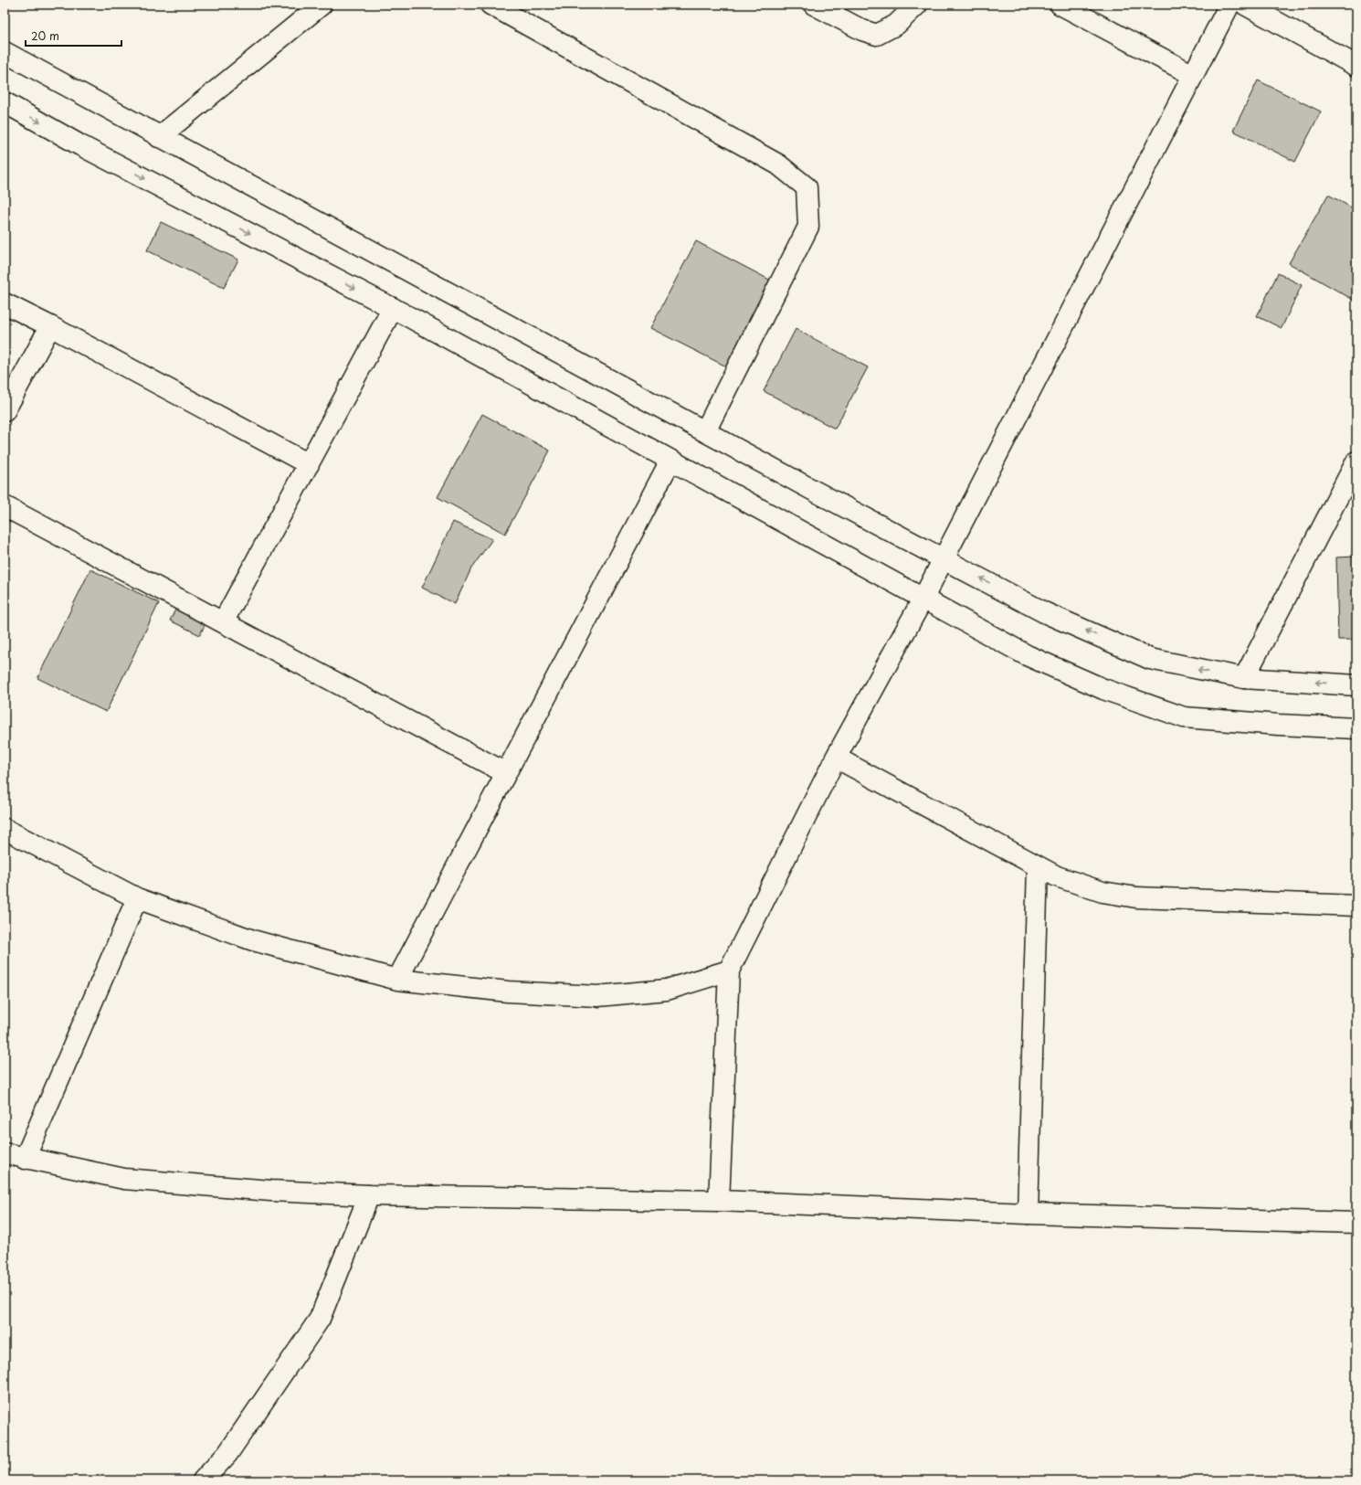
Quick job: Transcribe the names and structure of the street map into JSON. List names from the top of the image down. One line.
{"scale_bar":"20 m"}
